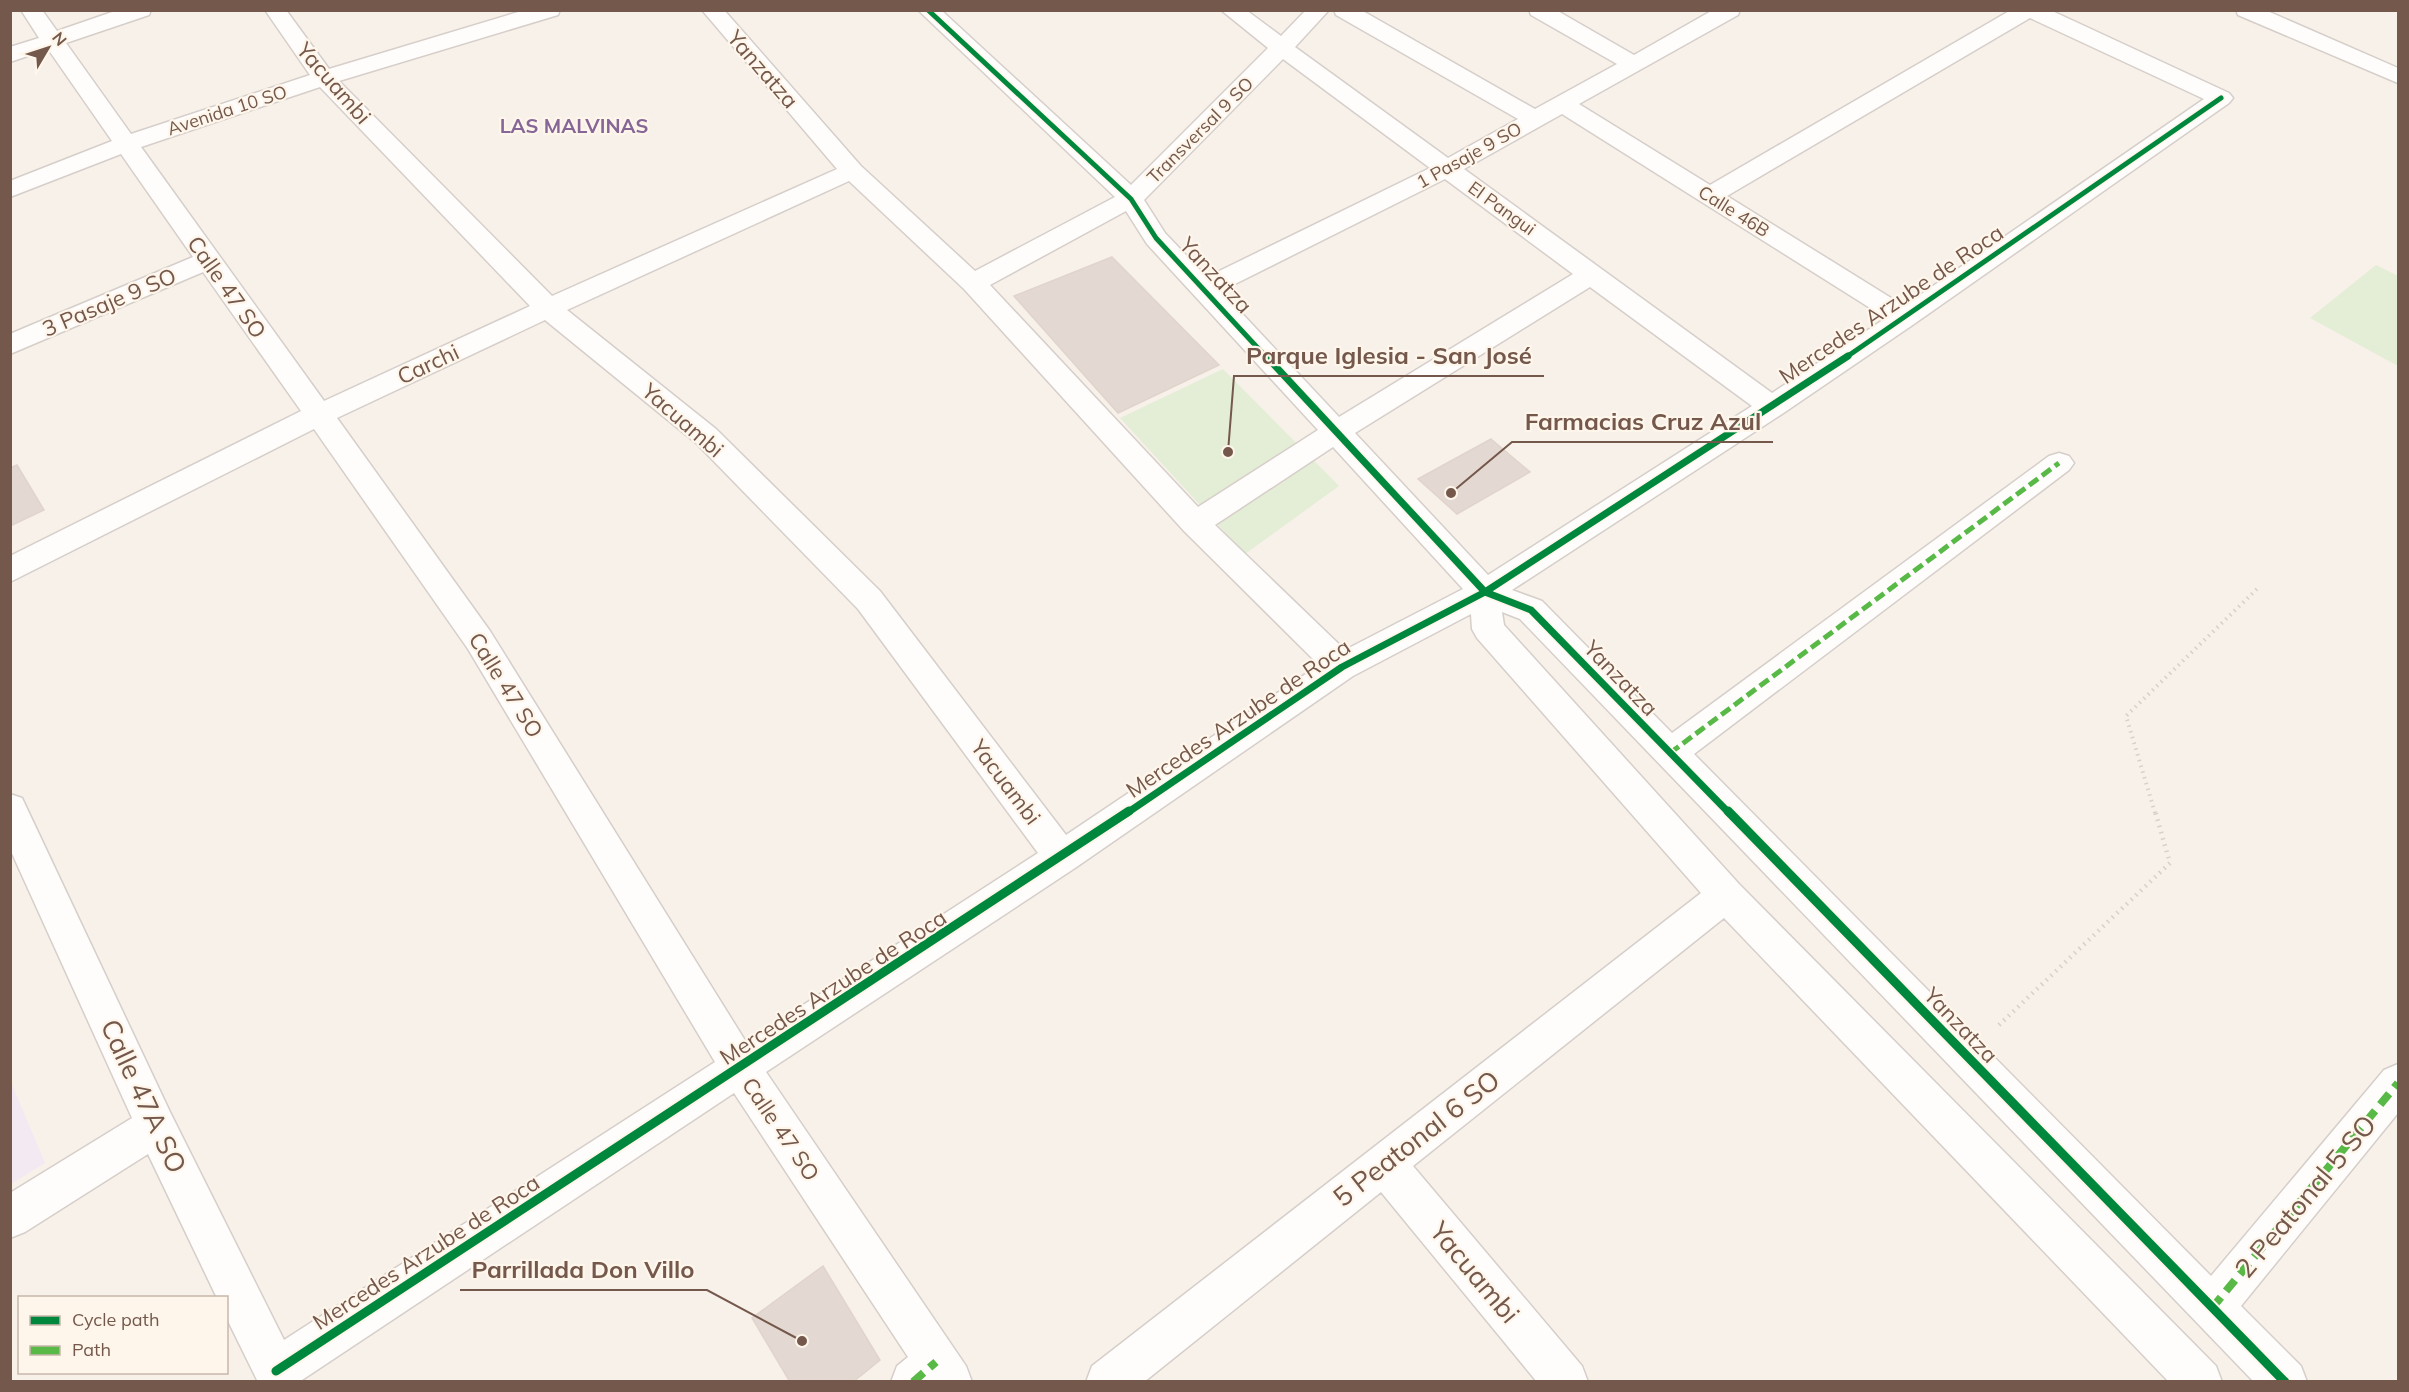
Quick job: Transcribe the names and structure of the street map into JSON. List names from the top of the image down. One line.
{"streets":{"street":["Yanzatza","Yacuambi","Avenida 10 SO","Transversal 9 SO","1 Pasaje 9 SO","El Pangui","Calle 46B","Calle 47 SO","3 Pasaje 9 SO","Mercedes Arzube de Roca","Carchi","Calle 47A SO","5 Peatonal 6 SO","2 Peatonal 5 SO"]},"crossings":[["Yanzatza","Transversal 9 SO"],["Yanzatza","1 Pasaje 9 SO"],["Yanzatza","Mercedes Arzube de Roca"],["Yanzatza","Carchi"],["Yanzatza","2 Peatonal 5 SO"],["Yacuambi","Avenida 10 SO"],["Yacuambi","Mercedes Arzube de Roca"],["Yacuambi","Carchi"],["Yacuambi","5 Peatonal 6 SO"],["Avenida 10 SO","Calle 47 SO"],["Transversal 9 SO","El Pangui"],["1 Pasaje 9 SO","El Pangui"],["1 Pasaje 9 SO","Calle 46B"],["El Pangui","Mercedes Arzube de Roca"],["Calle 46B","Mercedes Arzube de Roca"],["Calle 47 SO","3 Pasaje 9 SO"],["Calle 47 SO","Mercedes Arzube de Roca"],["Calle 47 SO","Carchi"],["Mercedes Arzube de Roca","Calle 47A SO"]],"districts":["LAS MALVINAS"],"places":["Parque Iglesia - San José","Farmacias Cruz Azul","Parrillada Don Villo"],"legend":["Cycle path","Path"],"north":"top right"}
